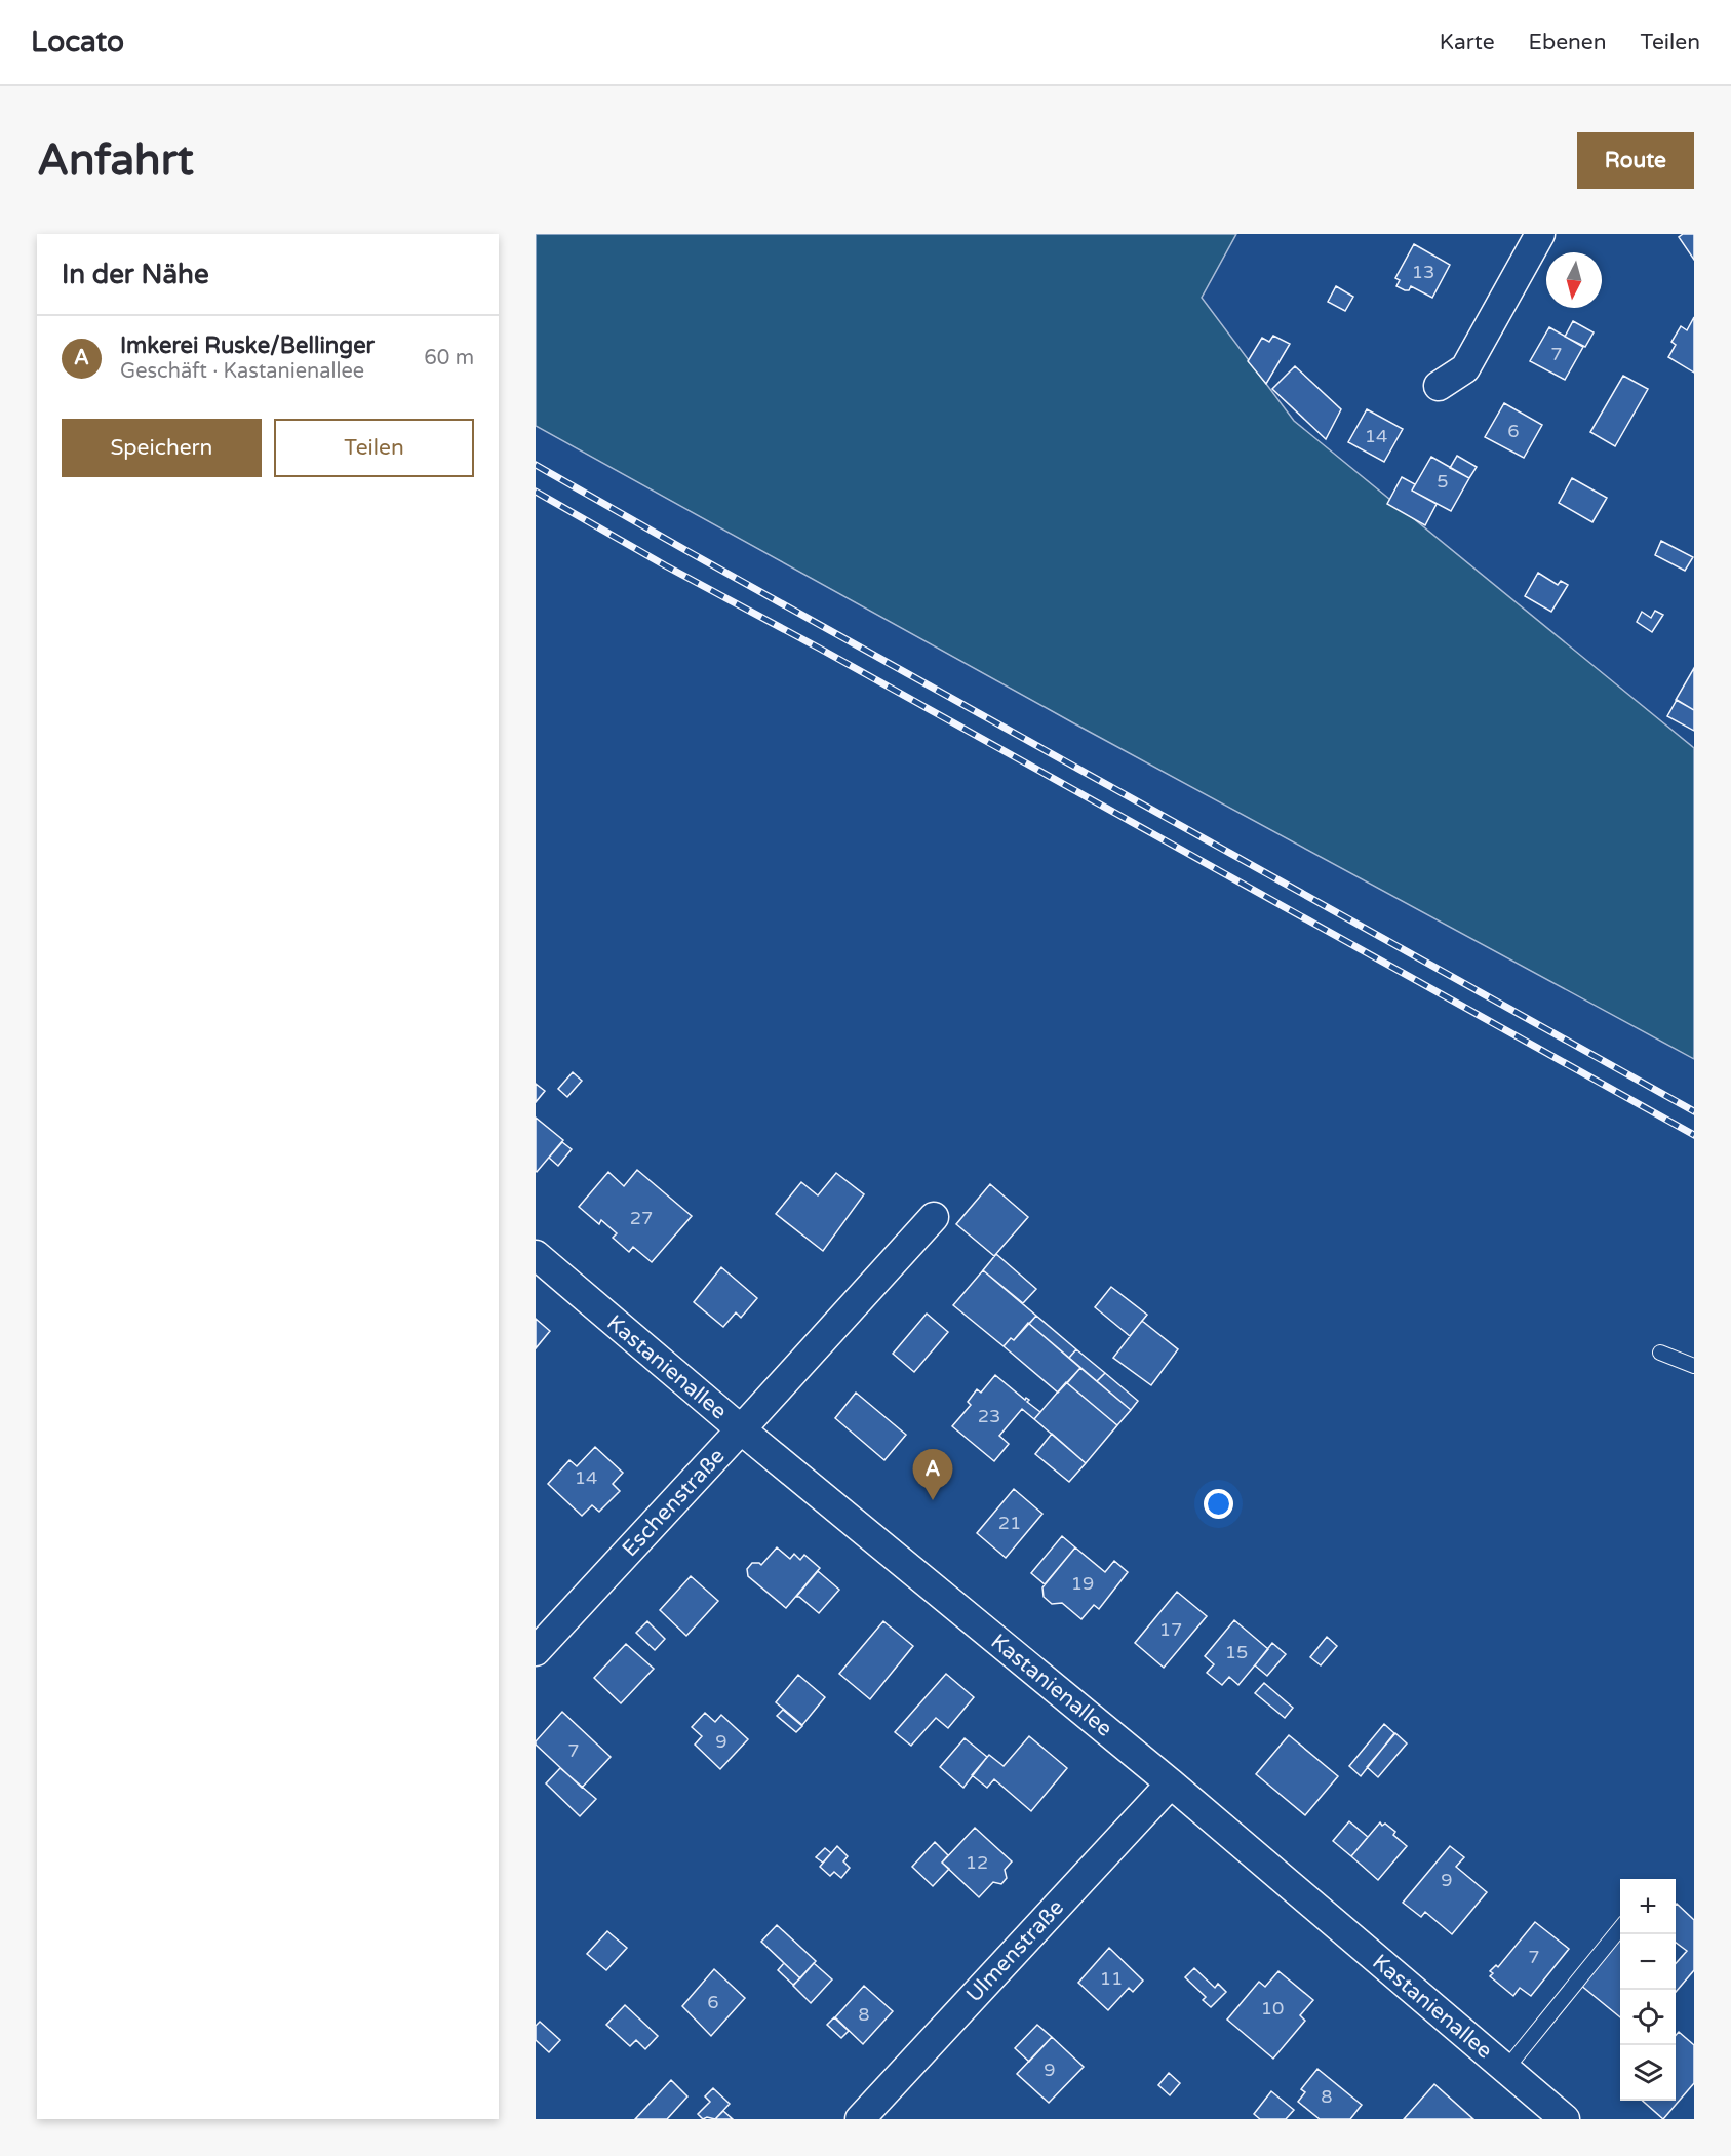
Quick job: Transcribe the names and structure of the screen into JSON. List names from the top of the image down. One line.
{"streets":{"street":["Kastanienallee","Eschenstraße","Ulmenstraße"]},"crossings":[["Kastanienallee","Eschenstraße"],["Kastanienallee","Ulmenstraße"]],"house_numbers":["13","7","6","14","5","27","23","14","21","19","17","15","9","7","12","9","7","11","6","10","8","9","8"],"north":"bottom","page":{"header":"Locato","nav":["Karte","Ebenen","Teilen"],"buttons":["Route",["Speichern","Teilen"]],"title":"Anfahrt","heading":"In der Nähe","list":[{"mark":"A","name":"Imkerei Ruske/Bellinger","note":"Geschäft · Kastanienallee","value":"60 m"}],"pins":"A","map_buttons":["+","−"]}}
